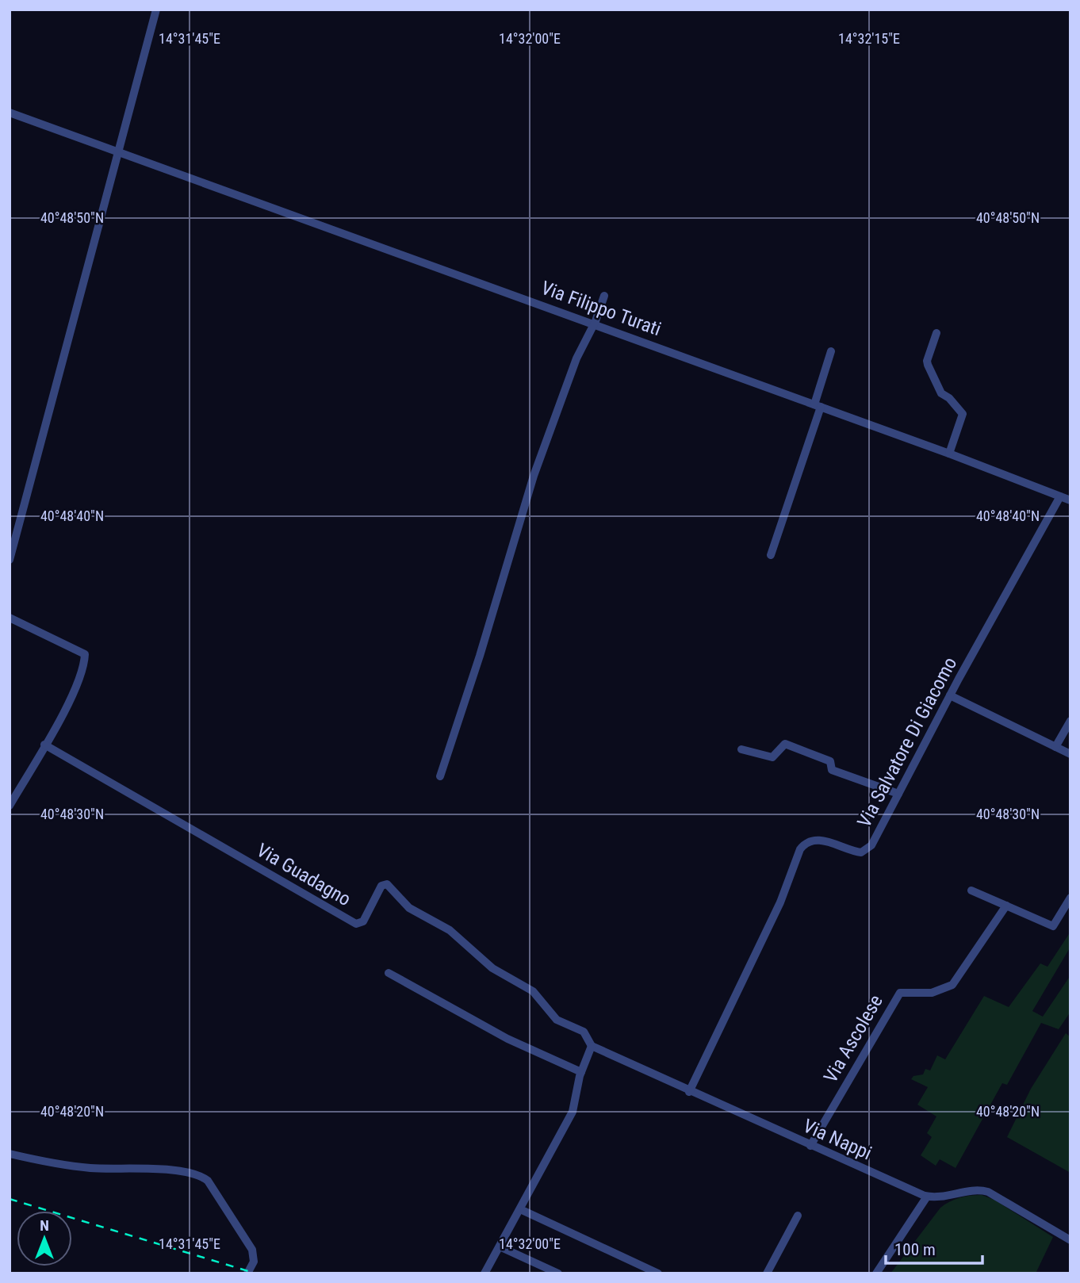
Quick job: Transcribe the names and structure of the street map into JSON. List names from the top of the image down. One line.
{"streets":{"street":["Via Filippo Turati","Via Salvatore Di Giacomo","Via Guadagno","Via Ascolese","Via Nappi"]},"crossings":[["Via Filippo Turati","Via Salvatore Di Giacomo"],["Via Salvatore Di Giacomo","Via Nappi"],["Via Guadagno","Via Nappi"],["Via Ascolese","Via Nappi"]],"scale_bar":"100 m","north":"top","coordinates":["14°31'45\"E","14°32'00\"E","14°32'15\"E","40°48'50\"N","40°48'40\"N","40°48'30\"N","40°48'20\"N"]}
